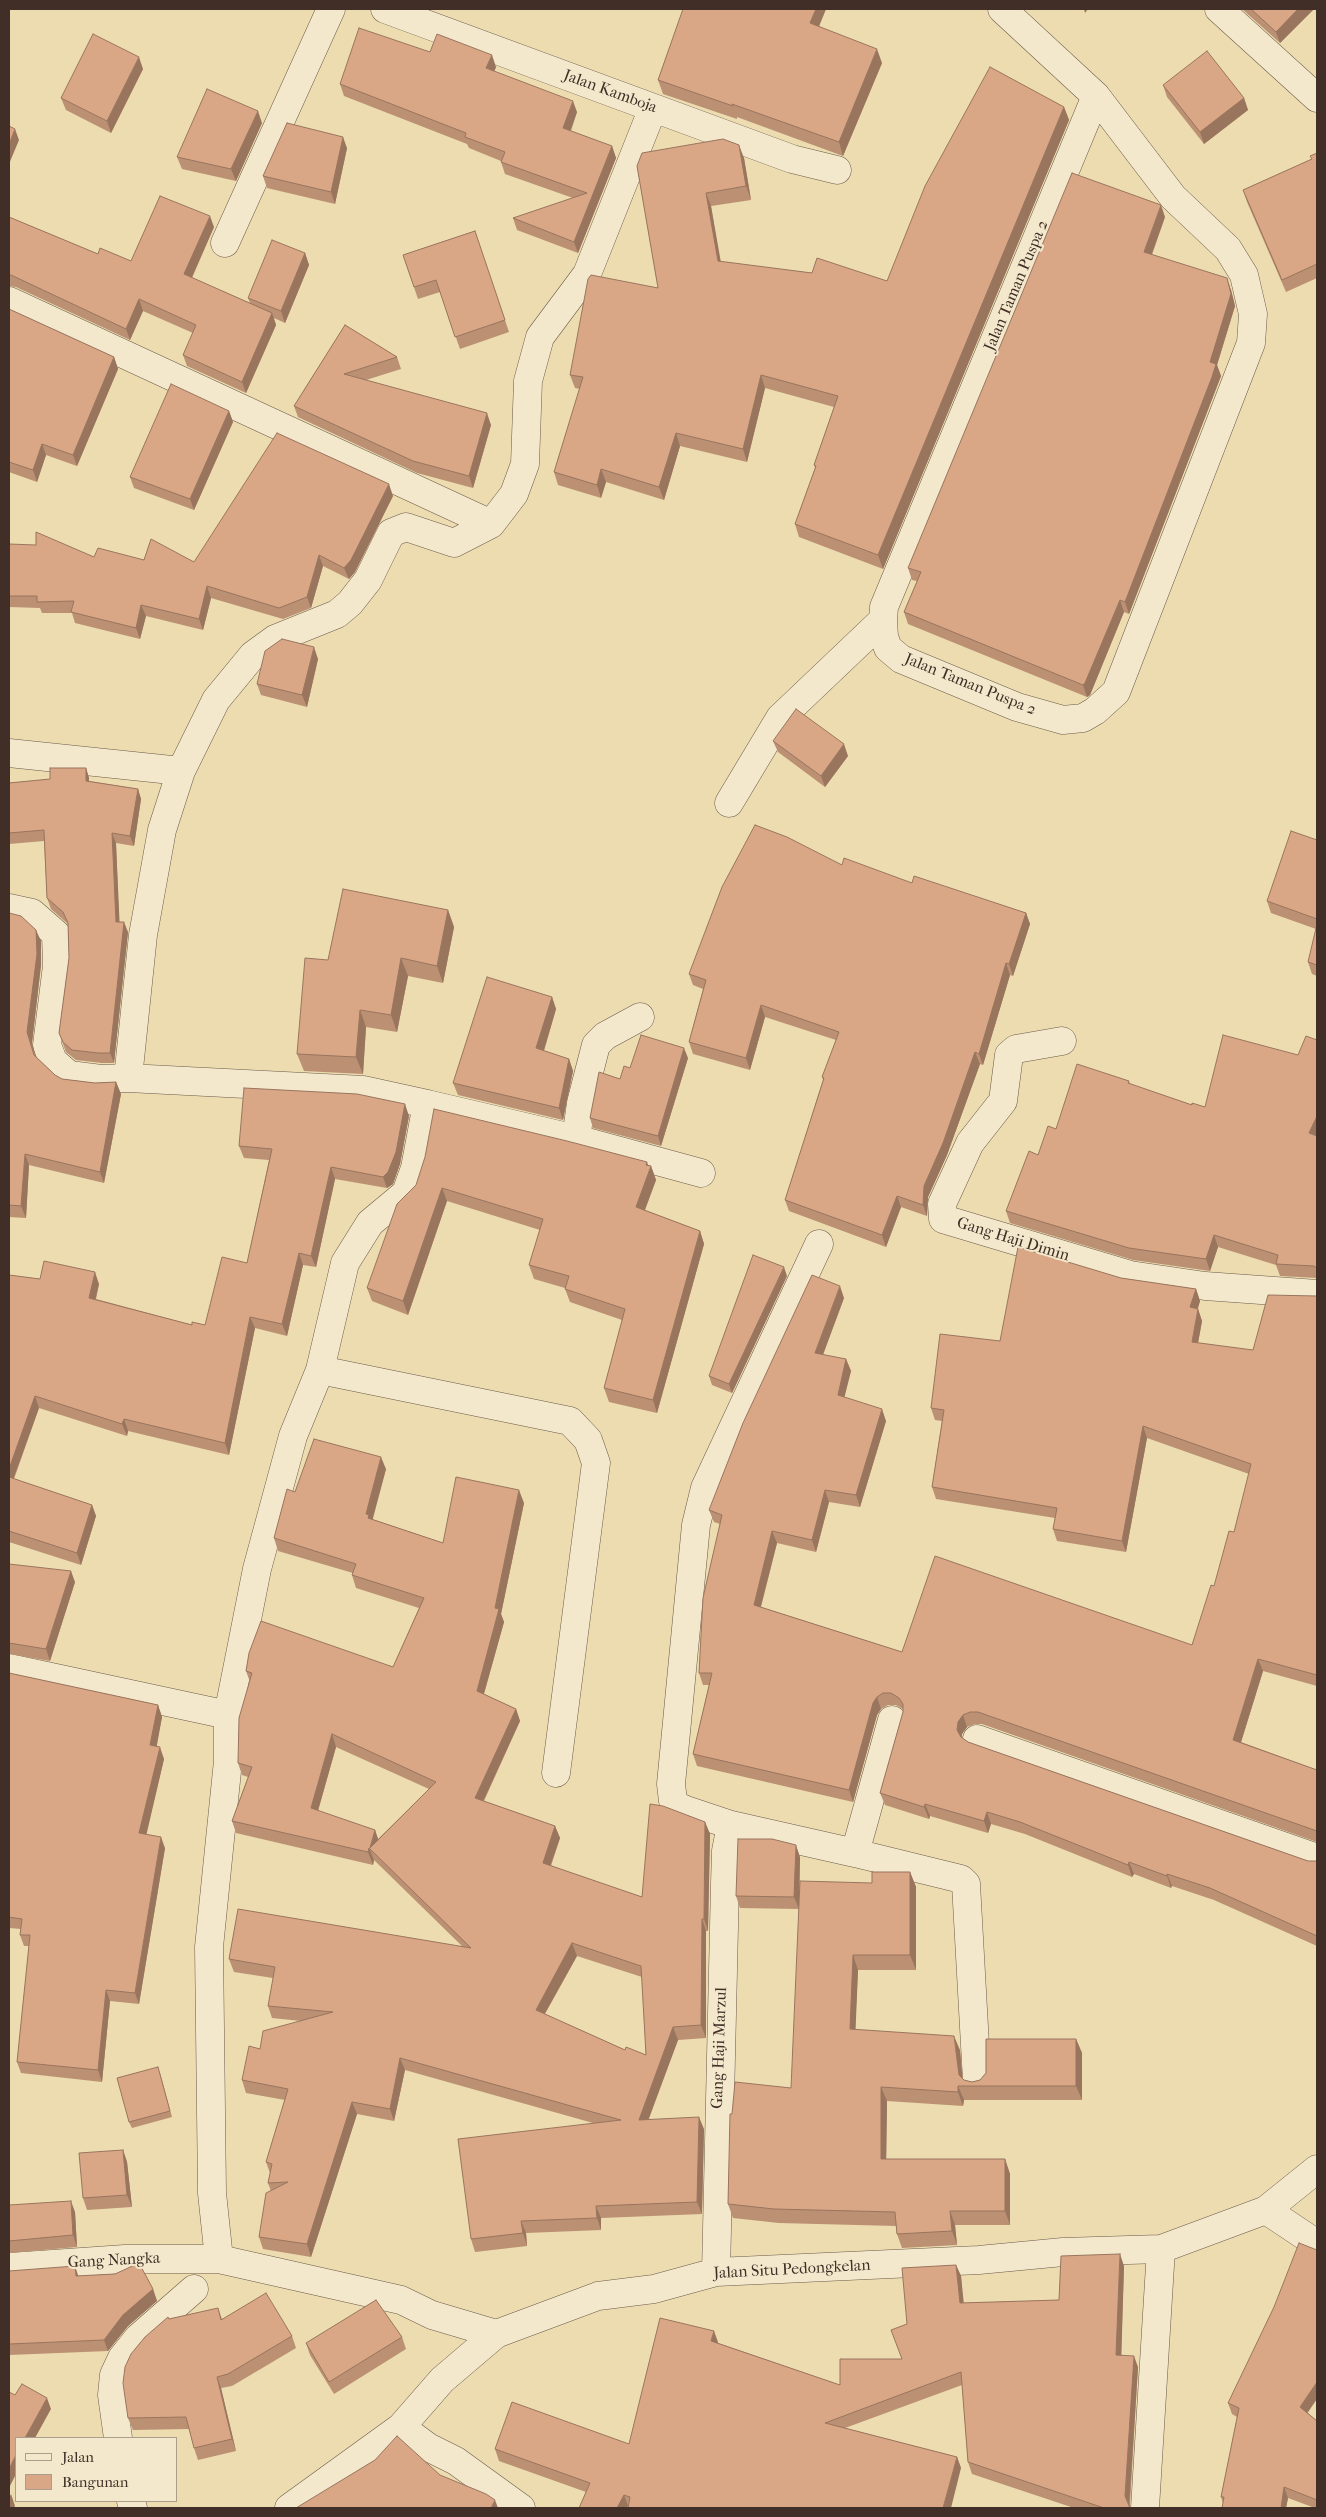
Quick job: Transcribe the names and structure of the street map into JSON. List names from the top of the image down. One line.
{"streets":{"street":["Jalan Kamboja","Jalan Taman Puspa 2","Gang Haji Dimin","Gang Haji Marzul","Gang Nangka","Jalan Situ Pedongkelan"]},"crossings":[["Gang Haji Marzul","Jalan Situ Pedongkelan"],["Gang Nangka","Jalan Situ Pedongkelan"]],"legend":["Jalan","Bangunan"]}
